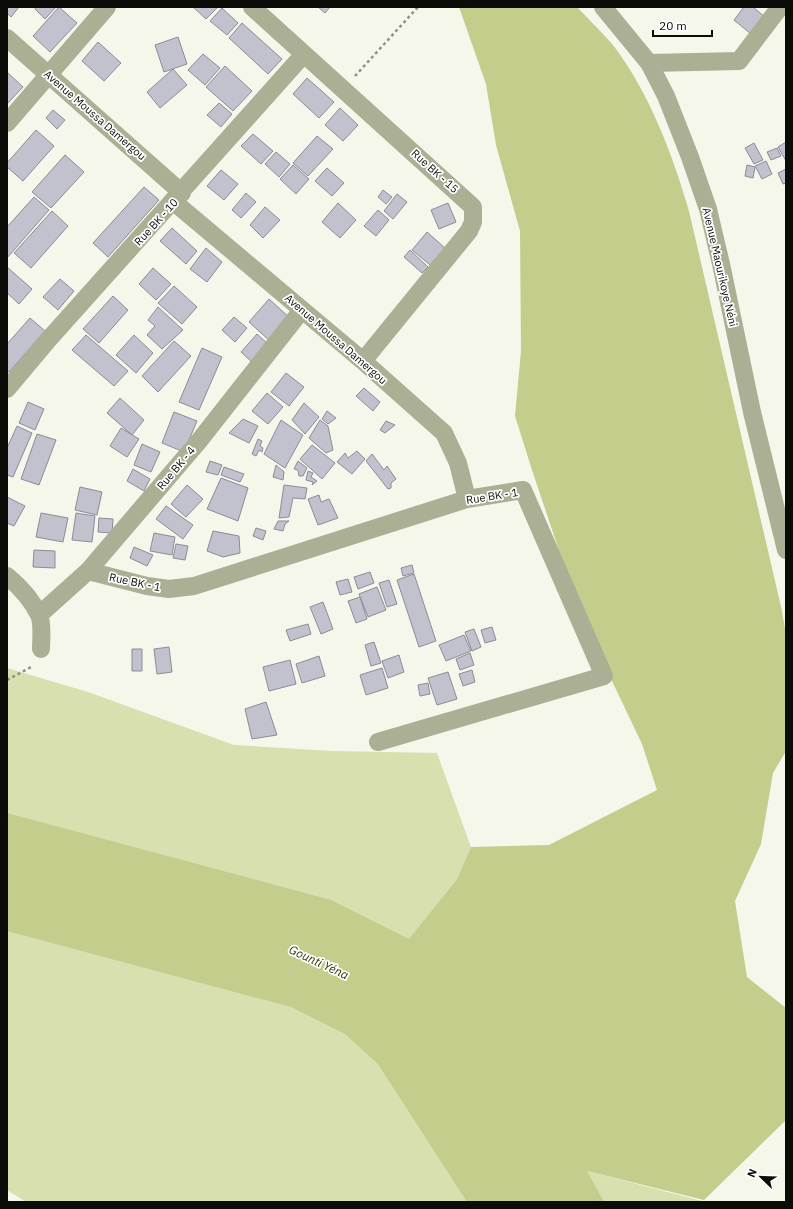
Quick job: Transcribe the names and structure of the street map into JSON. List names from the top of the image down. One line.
{"streets":{"street":["Avenue Moussa Damergou","Rue BK - 15","Rue BK - 10","Avenue Maourikoye Néni","Rue BK - 4","Rue BK - 1"]},"crossings":[["Avenue Moussa Damergou","Rue BK - 15"],["Avenue Moussa Damergou","Rue BK - 10"],["Avenue Moussa Damergou","Rue BK - 4"],["Avenue Moussa Damergou","Rue BK - 1"],["Rue BK - 15","Rue BK - 10"],["Rue BK - 4","Rue BK - 1"]],"water":["Gounti Yéna"],"scale_bar":"20 m","north":"top left"}
